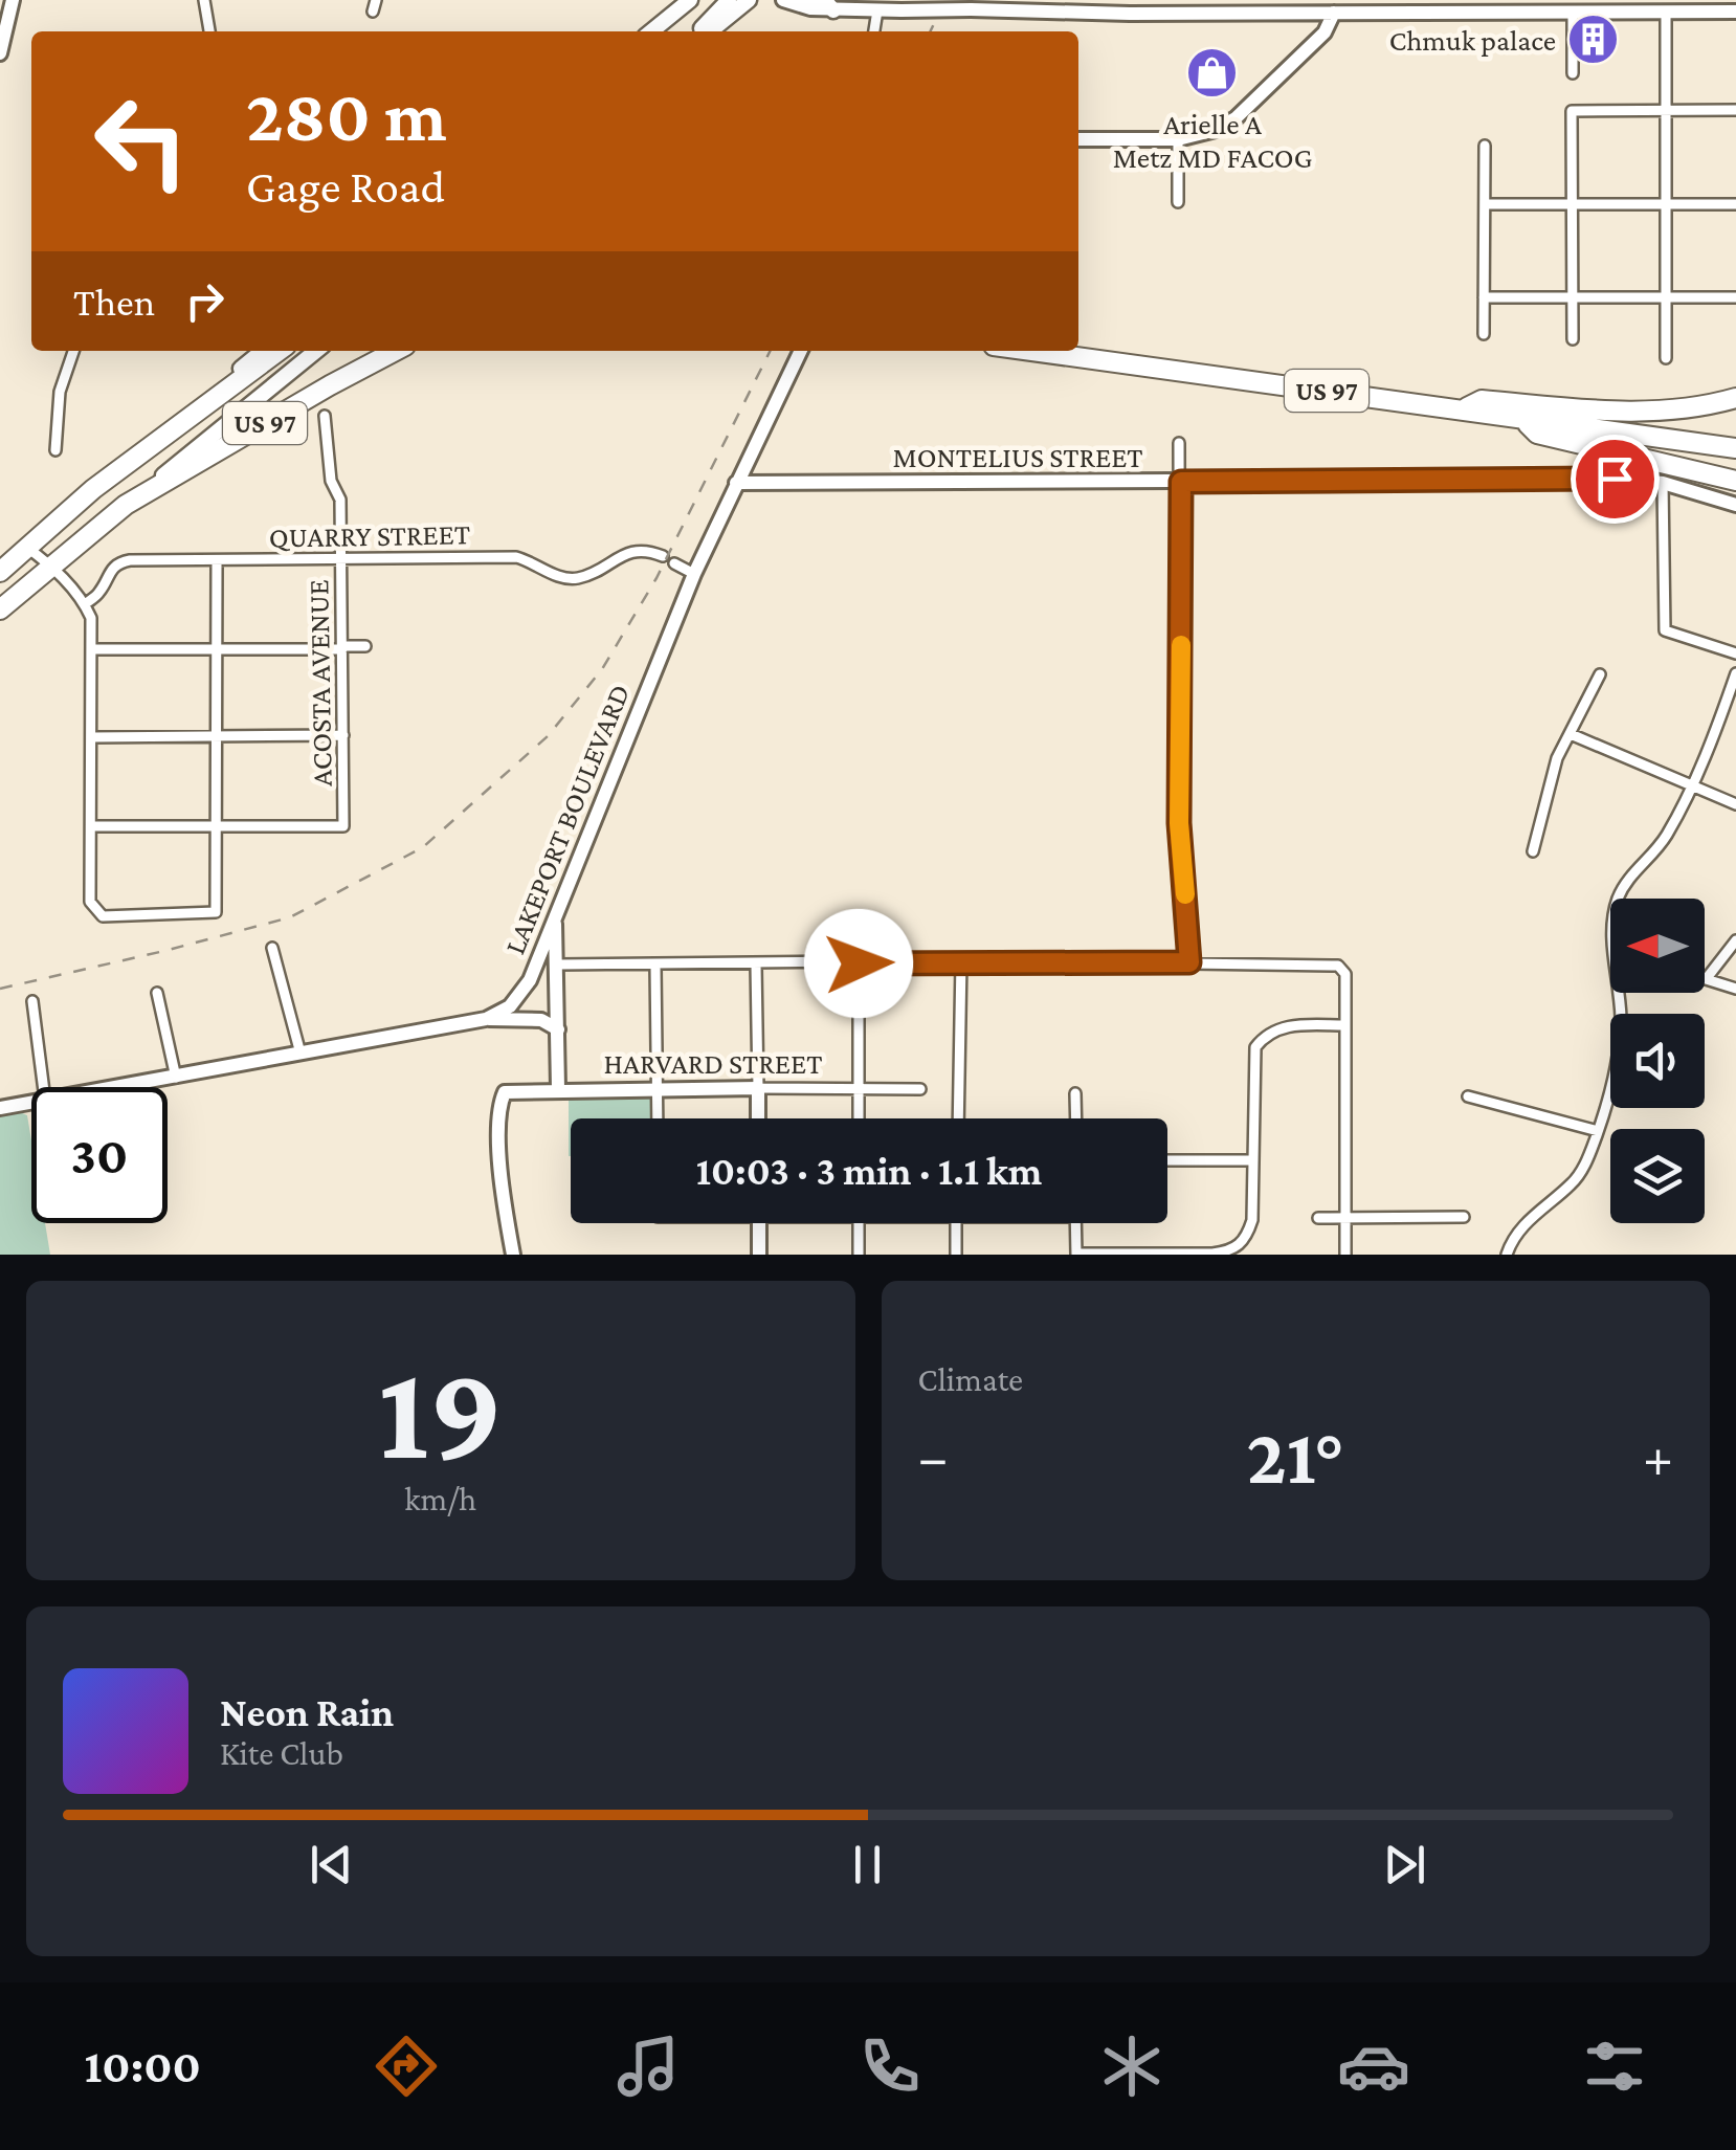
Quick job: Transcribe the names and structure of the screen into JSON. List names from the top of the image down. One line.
{"streets":{"highway":["US 97"],"street":["MONTELIUS STREET","QUARRY STREET","ACOSTA AVENUE","LAKEPORT BOULEVARD","HARVARD STREET"]},"crossings":[["MONTELIUS STREET","LAKEPORT BOULEVARD"],["QUARRY STREET","ACOSTA AVENUE"]],"places":{"building":["Chmuk palace"],"shop":["Arielle A Metz MD FACOG"]},"north":"left","page":{"turn":["280 m","Gage Road"],"then":"Then","limit":"30","trip":"10:03 · 3 min · 1.1 km","tile":[["19","km/h"],"Climate"],"heat":["−","21°","+"],"song":["Neon Rain","Kite Club"],"tabs":"10:00"}}
